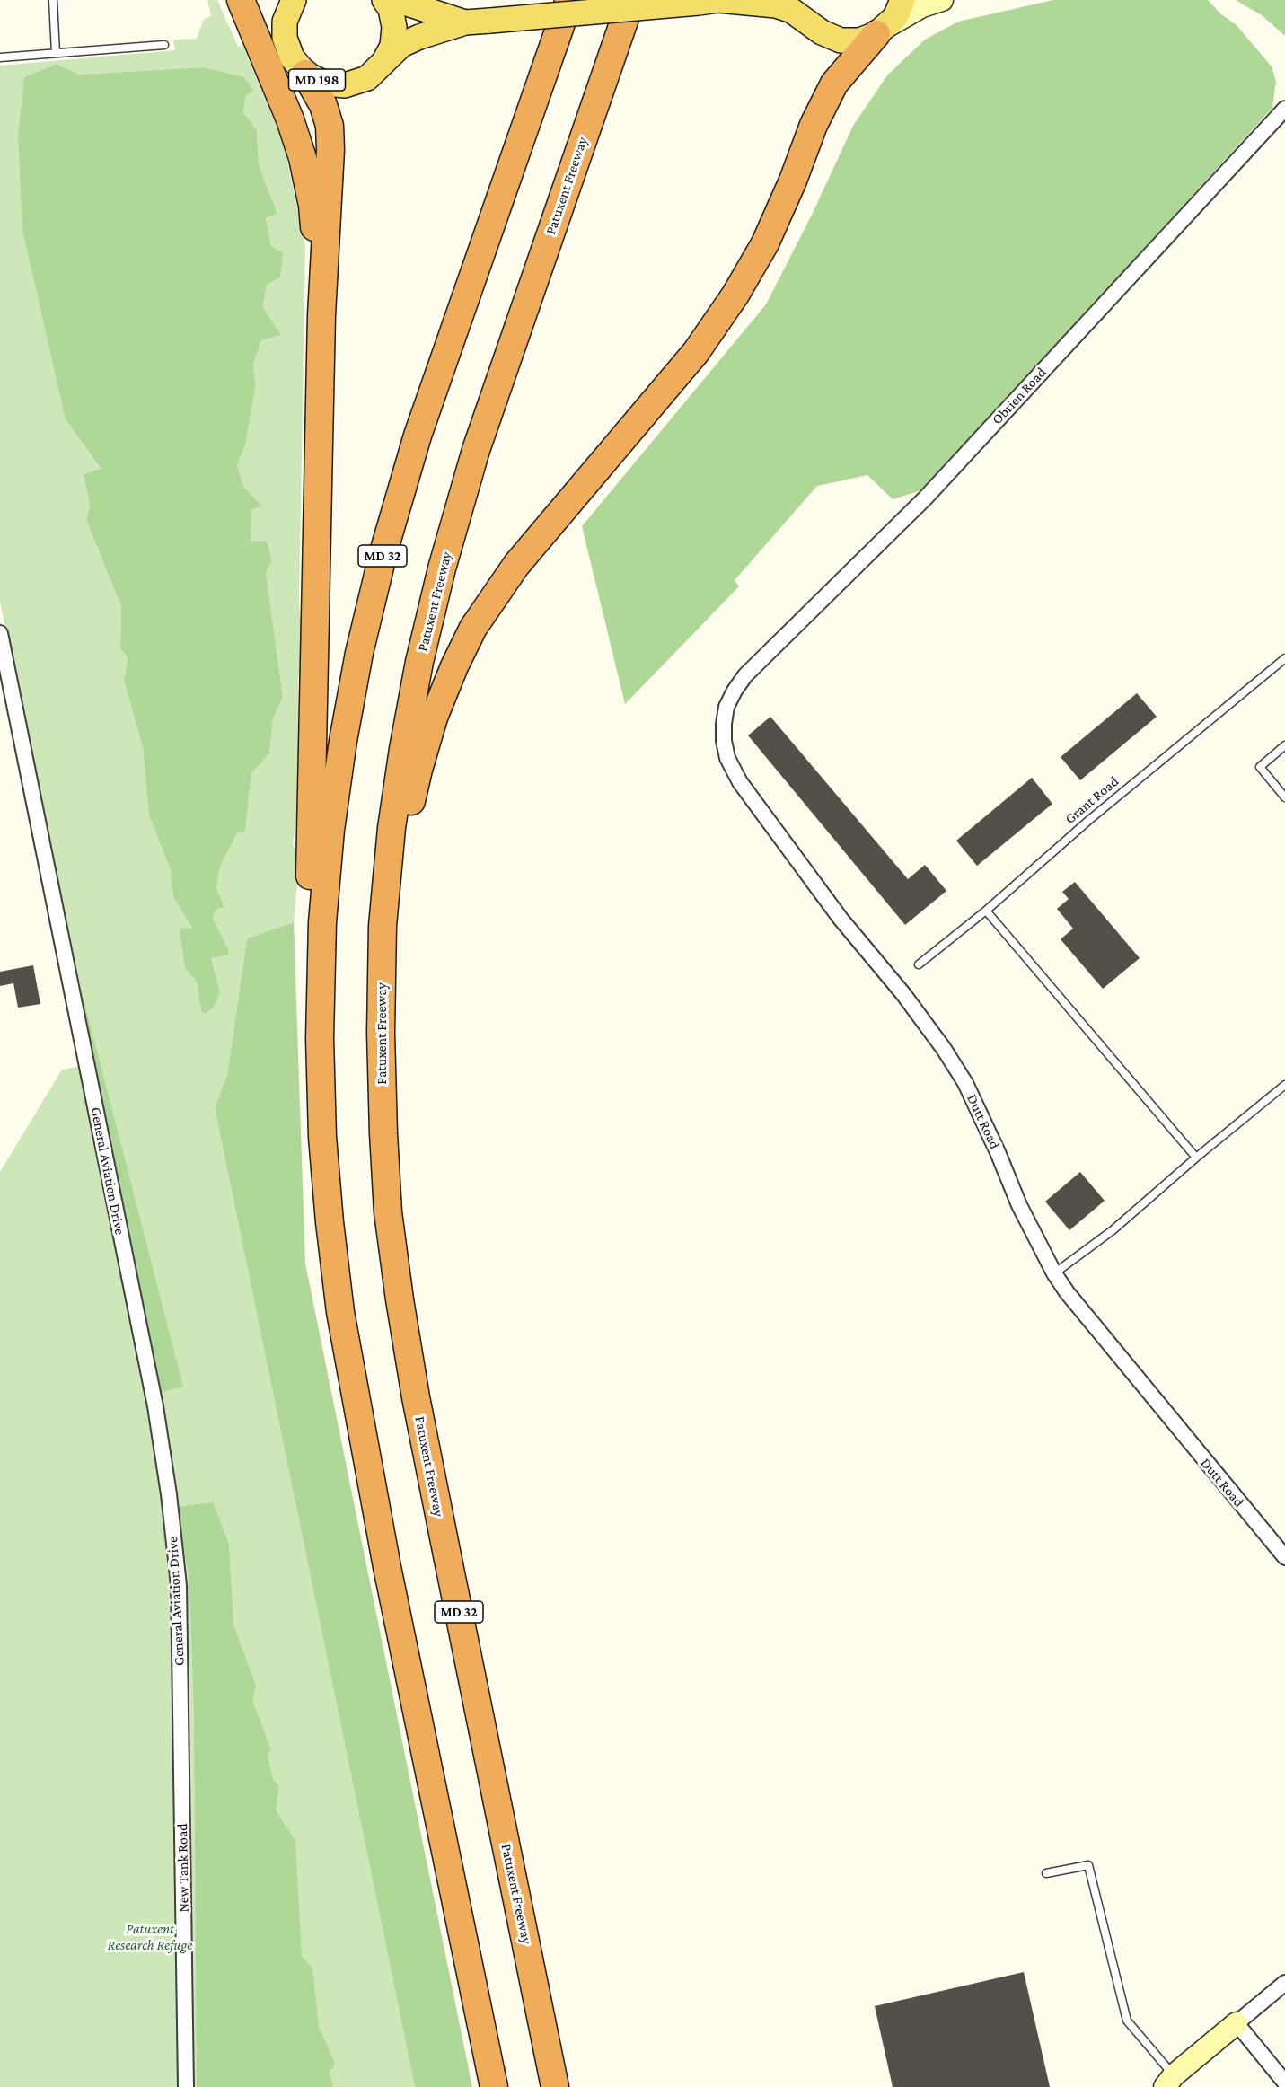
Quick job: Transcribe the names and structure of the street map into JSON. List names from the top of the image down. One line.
{"streets":{"highway":["Patuxent Freeway","MD 32"],"main road":["MD 198"],"street":["Obrien Road","Dutt Road","General Aviation Drive","New Tank Road"],"lane":["Grant Road"]},"crossings":[["Obrien Road","Dutt Road"],["General Aviation Drive","New Tank Road"]],"parks":["Patuxent Research Refuge"]}
